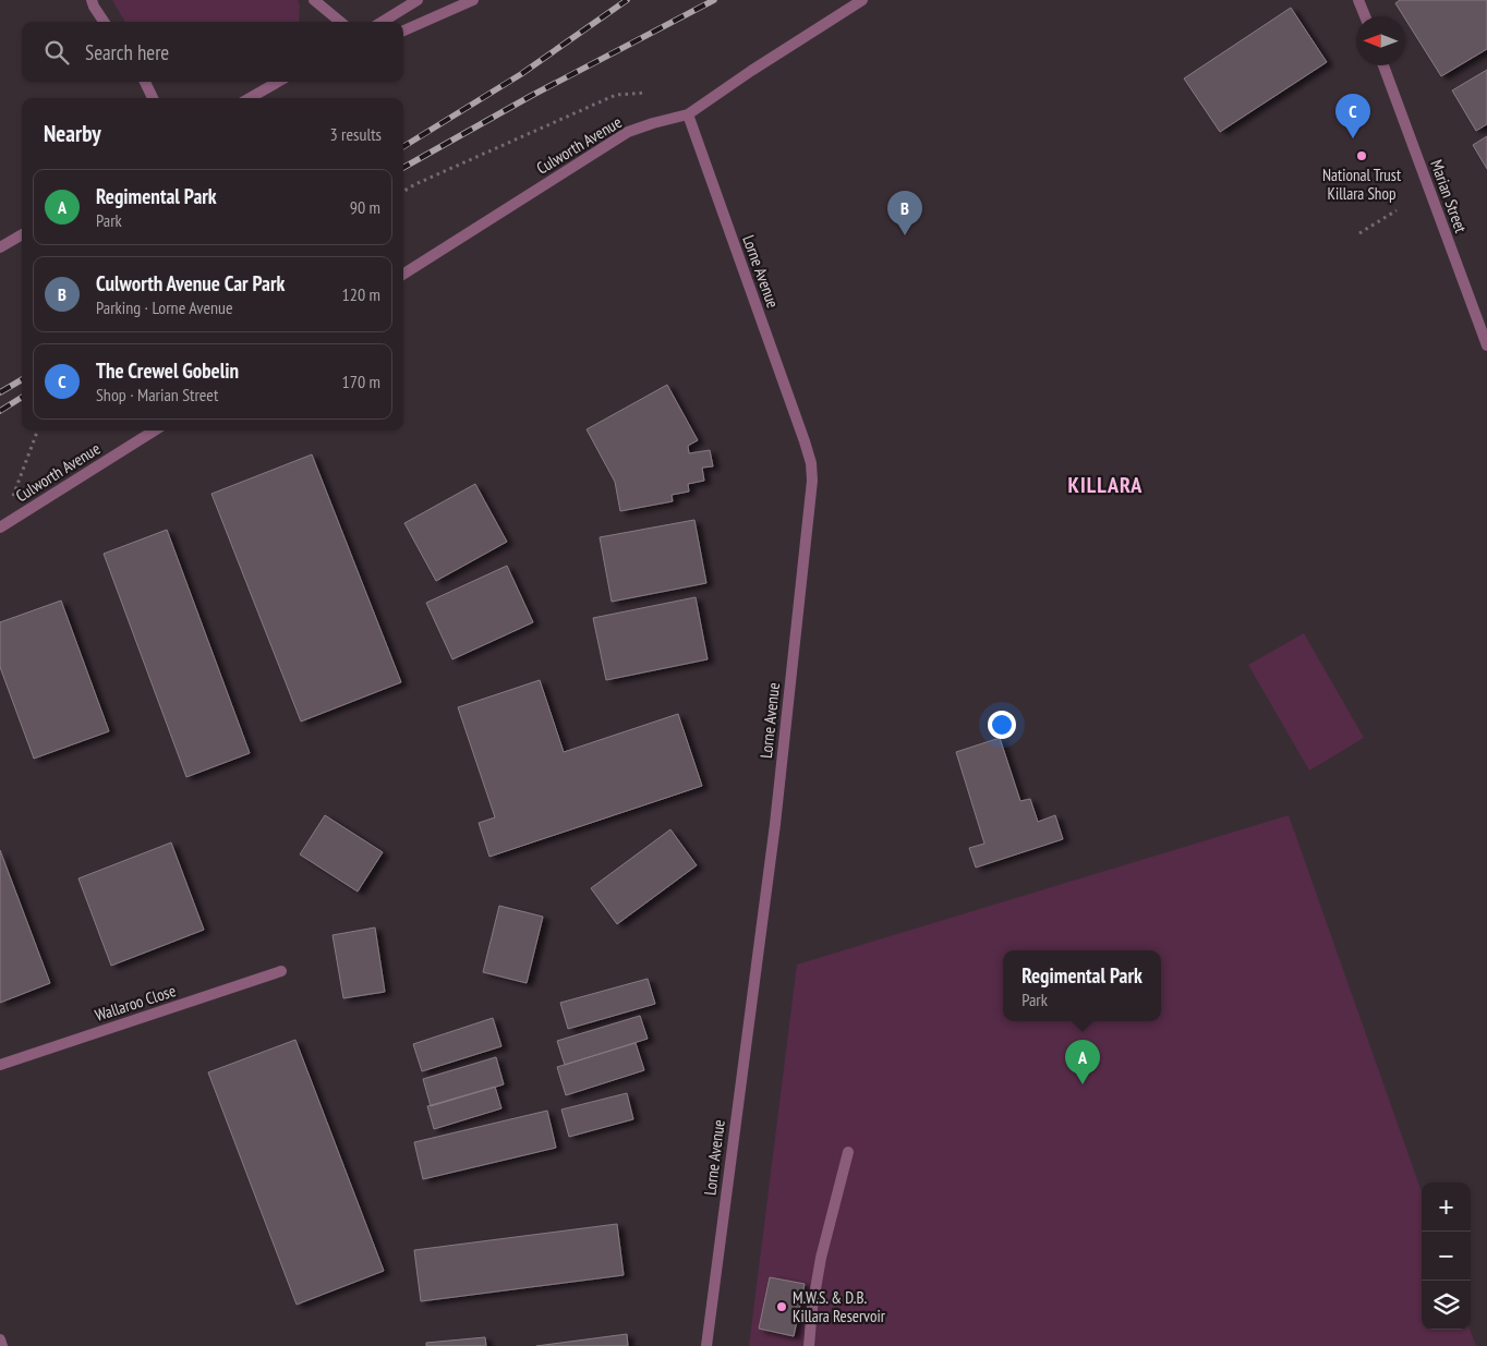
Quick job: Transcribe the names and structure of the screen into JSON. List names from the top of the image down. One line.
{"streets":{"street":["Culworth Avenue","Marian Street","Lorne Avenue","Wallaroo Close"]},"crossings":[["Culworth Avenue","Lorne Avenue"]],"districts":["KILLARA"],"places":["National Trust Killara Shop","M.W.S. & D.B. Killara Reservoir"],"north":"left","page":{"search":"Search here","pins":["C","B","A"],"heading":["Nearby","3 results"],"list":[{"mark":"A","name":"Regimental Park","note":"Park","value":"90 m"},{"mark":"B","name":"Culworth Avenue Car Park","note":"Parking · Lorne Avenue","value":"120 m"},{"mark":"C","name":"The Crewel Gobelin","note":"Shop · Marian Street","value":"170 m"}],"popup":["Regimental Park","Park"],"map_buttons":["+","−"]}}
